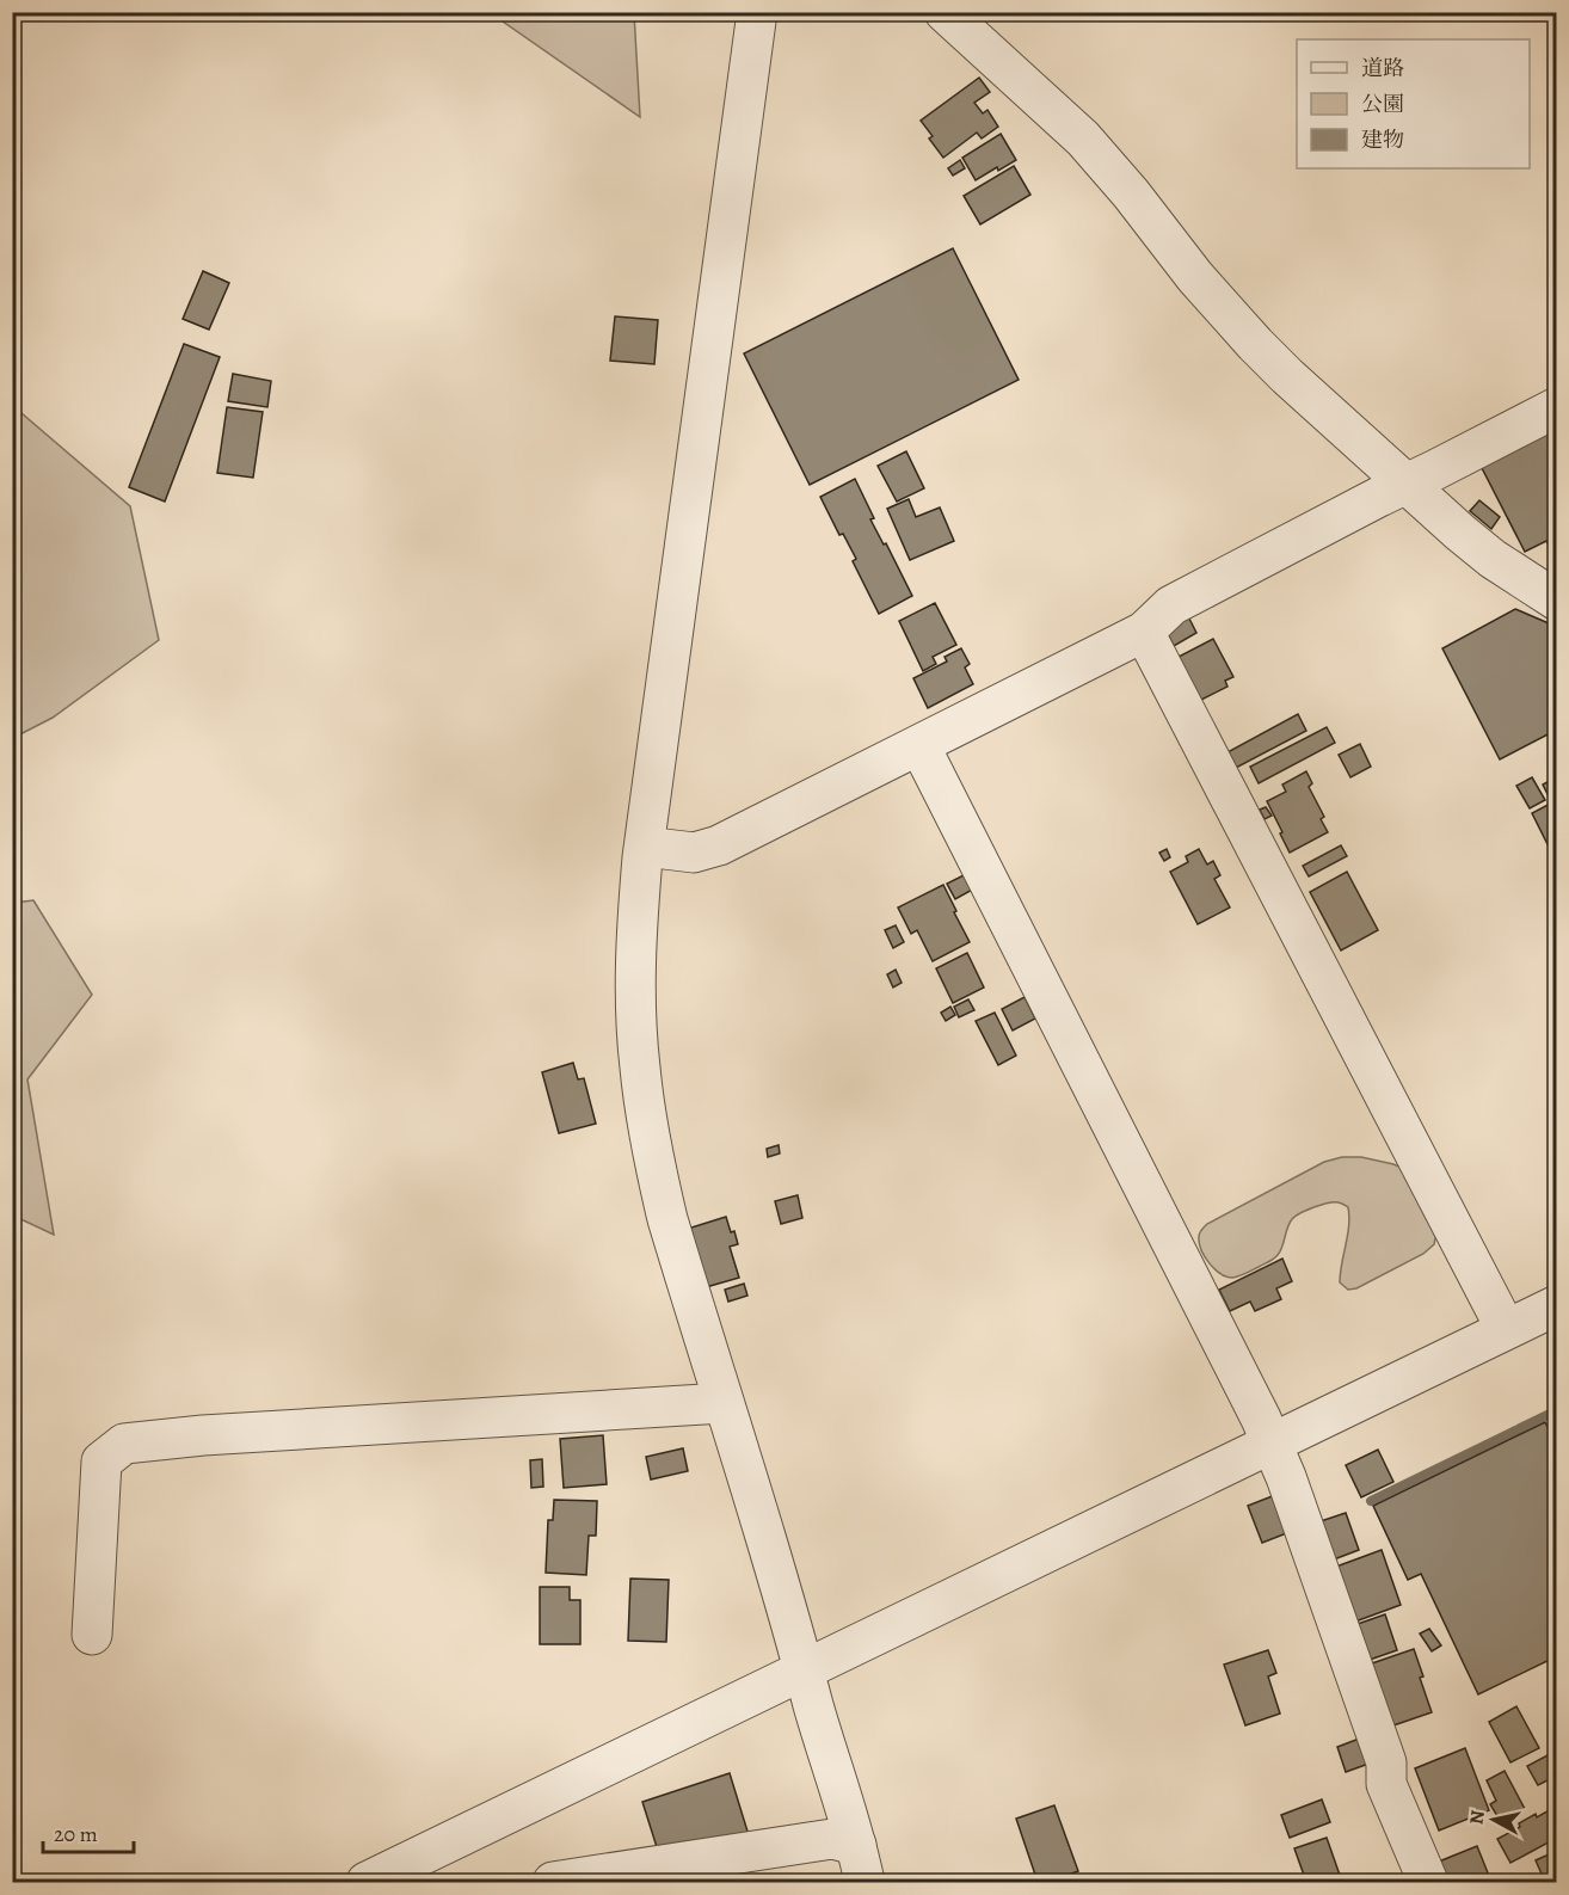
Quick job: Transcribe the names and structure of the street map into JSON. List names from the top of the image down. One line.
{"legend":["道路","公園","建物"],"scale_bar":"20 m","north":"left"}
